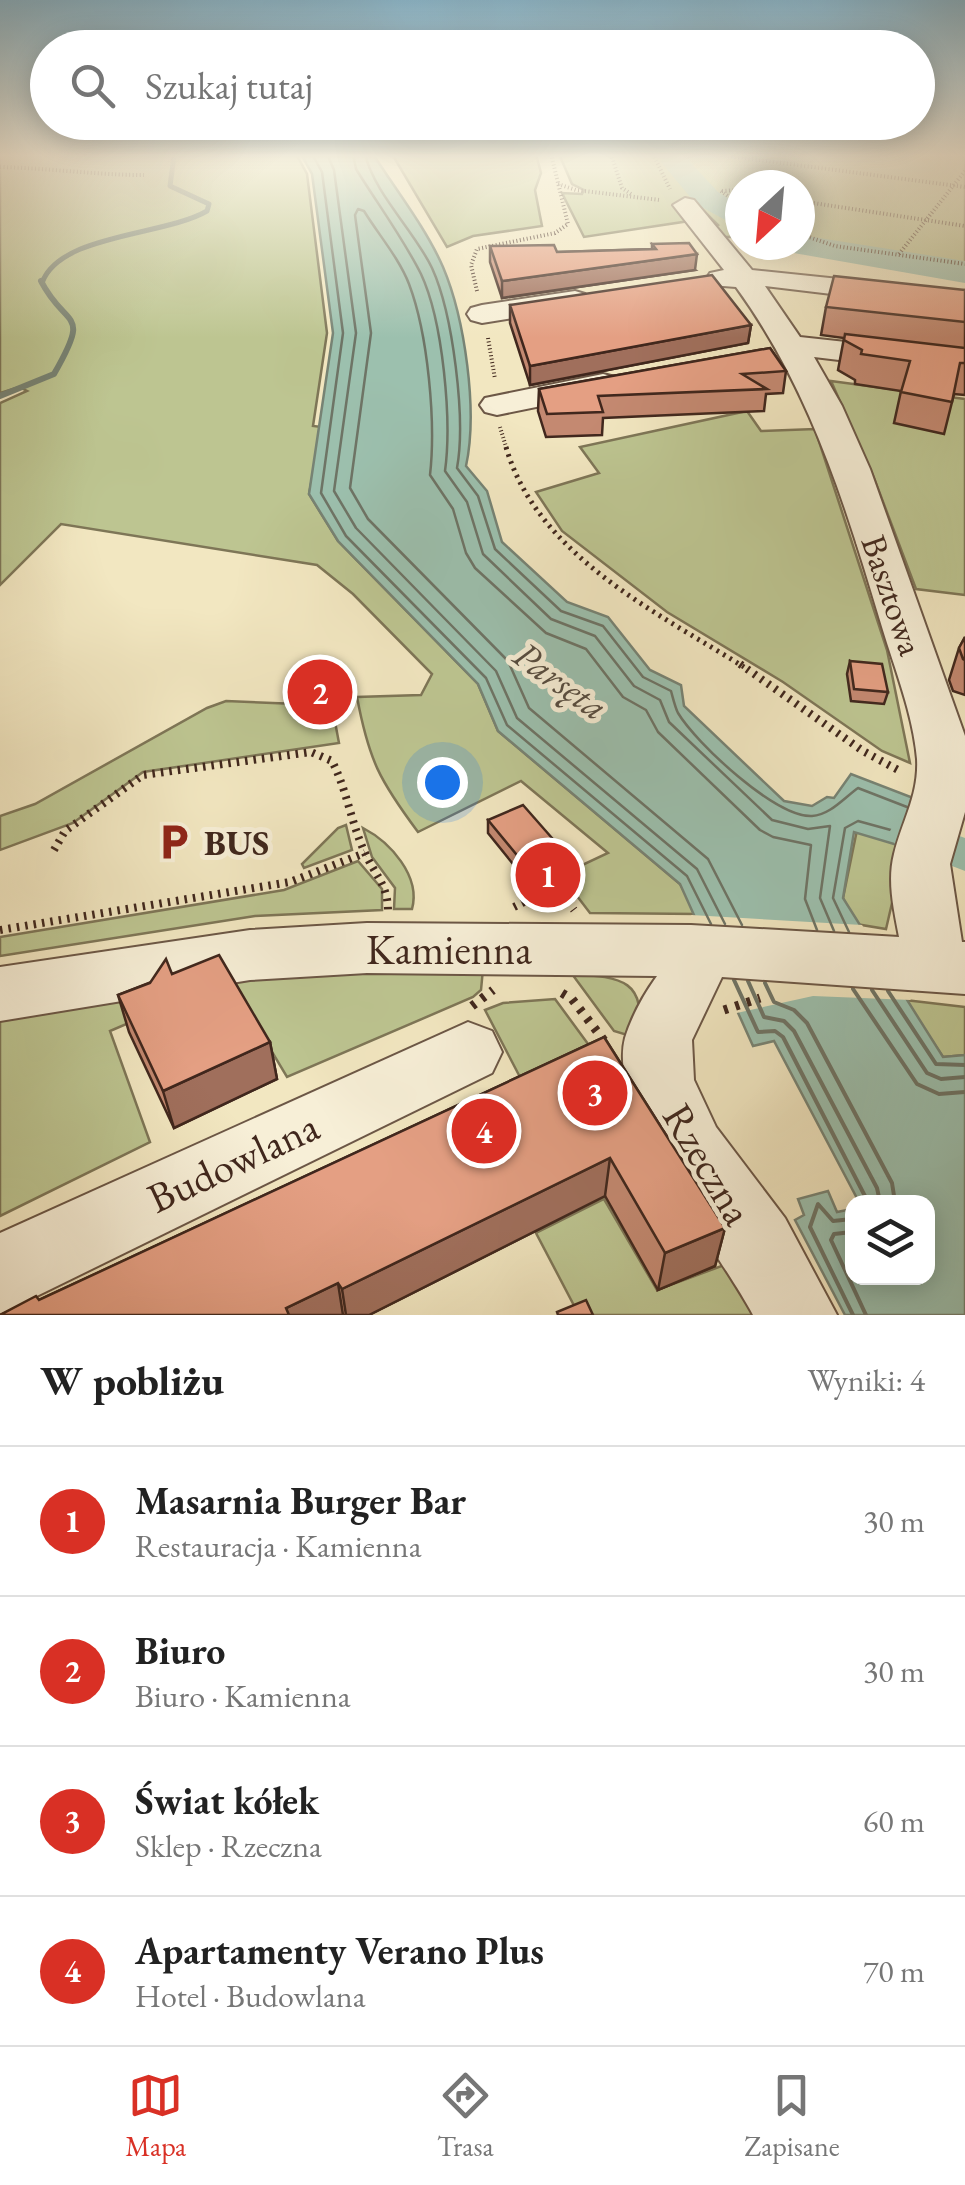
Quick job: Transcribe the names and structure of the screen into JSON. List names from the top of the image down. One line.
{"streets":{"street":["Basztowa","Kamienna","Budowlana","Rzeczna"]},"crossings":[["Basztowa","Kamienna"],["Kamienna","Rzeczna"]],"water":["Parsęta"],"places":{"parking":["BUS"]},"north":"bottom left","page":{"search":"Szukaj tutaj","pins":["2","1","3","4"],"heading":["W pobliżu","Wyniki: 4"],"list":[{"mark":"1","name":"Masarnia Burger Bar","note":"Restauracja · Kamienna","value":"30 m"},{"mark":"2","name":"Biuro","note":"Biuro · Kamienna","value":"30 m"},{"mark":"3","name":"Świat kółek","note":"Sklep · Rzeczna","value":"60 m"},{"mark":"4","name":"Apartamenty Verano Plus","note":"Hotel · Budowlana","value":"70 m"}],"nav":["Mapa","Trasa","Zapisane"]}}
